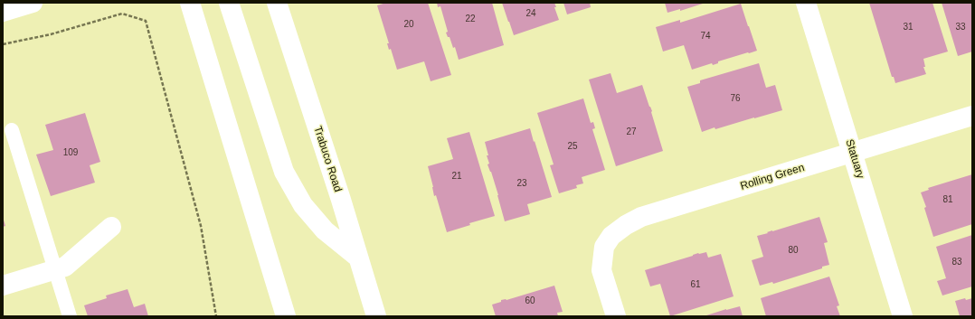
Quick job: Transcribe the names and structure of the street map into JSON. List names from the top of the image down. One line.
{"streets":{"street":["Trabuco Road","Statuary","Rolling Green"]},"crossings":[["Statuary","Rolling Green"]],"house_numbers":["24","22","20","31","33","74","76","27","25","109","21","23","81","80","83","61","60"]}
